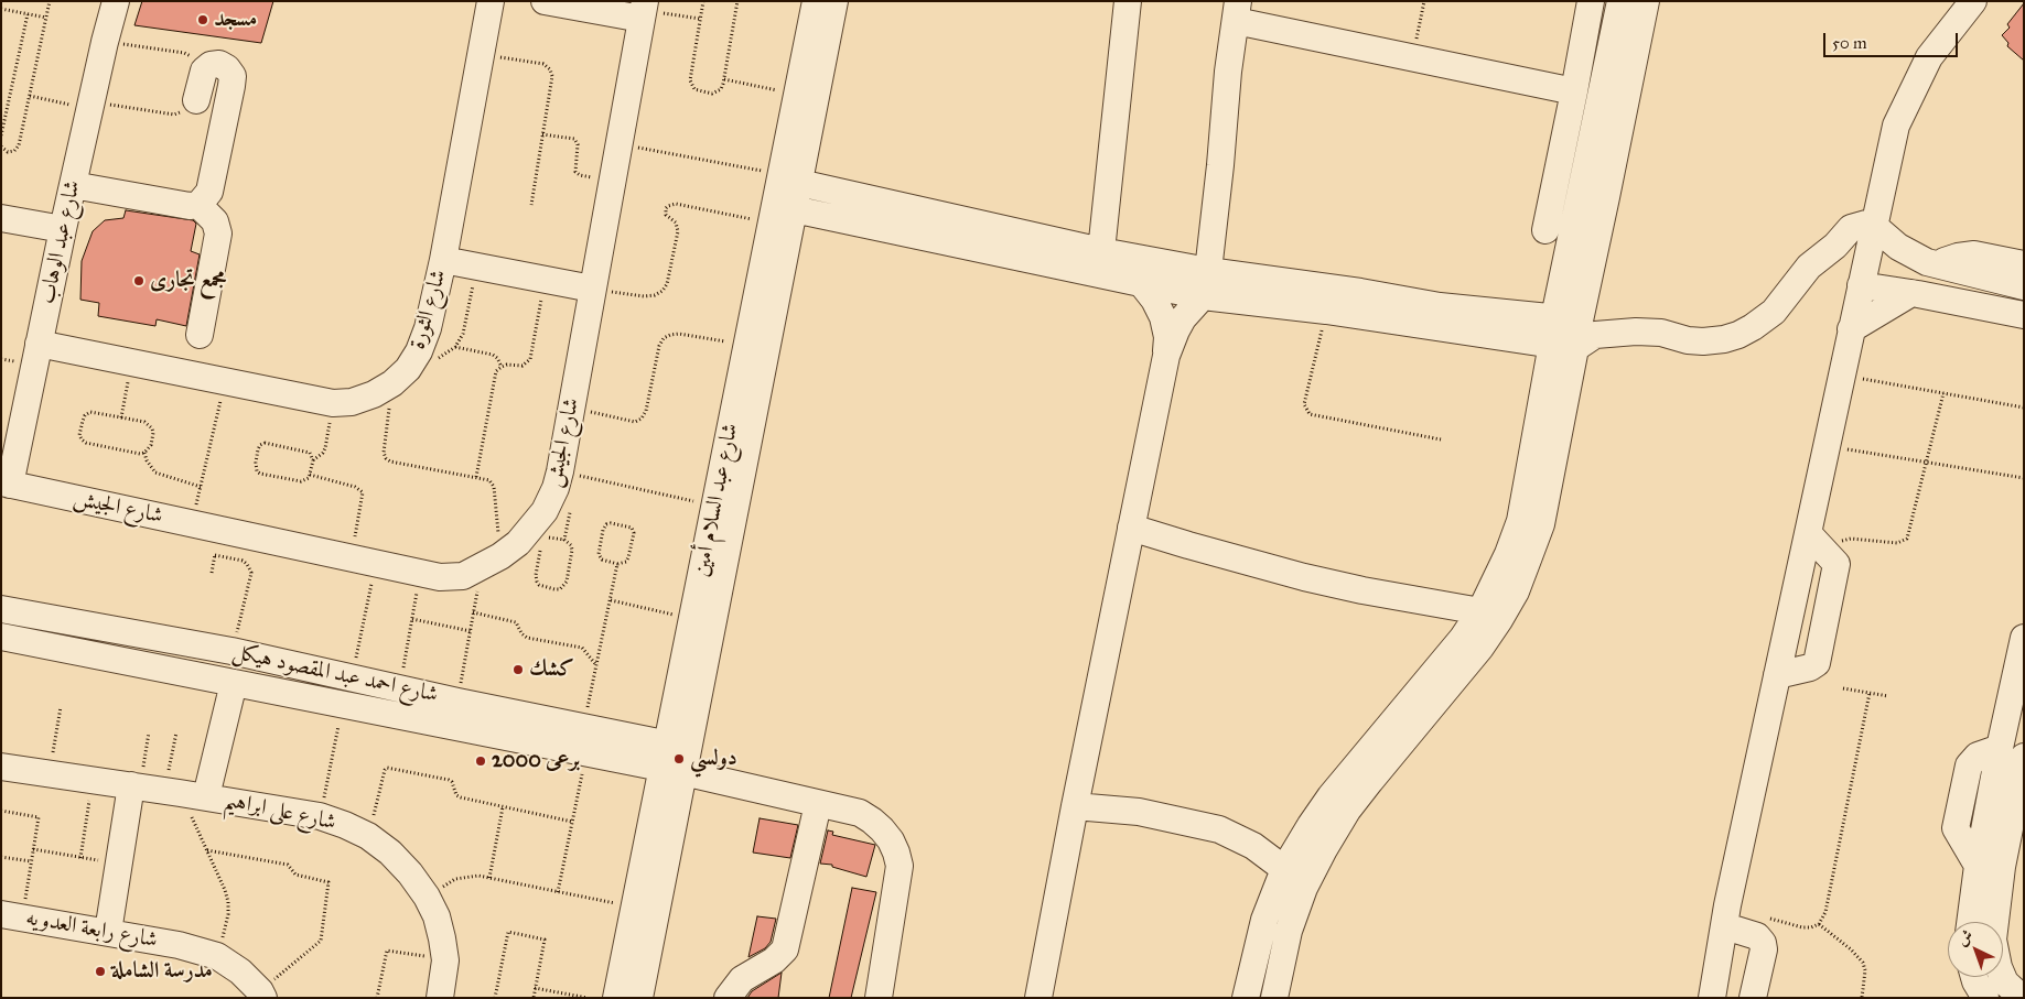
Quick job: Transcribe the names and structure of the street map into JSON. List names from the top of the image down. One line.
{"streets":{"street":["شارع عبد الوهاب","شارع الثورة","شارع الجيش","شارع عبد السلام أمين","شارع احمد عبد المقصود هيكل","شارع على ابراهيم","شارع رابعة العدويه"]},"crossings":[["شارع عبد الوهاب","شارع الجيش"],["شارع عبد السلام أمين","شارع احمد عبد المقصود هيكل"]],"places":["مسجد","مجمع تجارى","كشك","دولسي","برعى 2000","مدرسة الشاملة"],"scale_bar":"50 m","north":"top left"}
